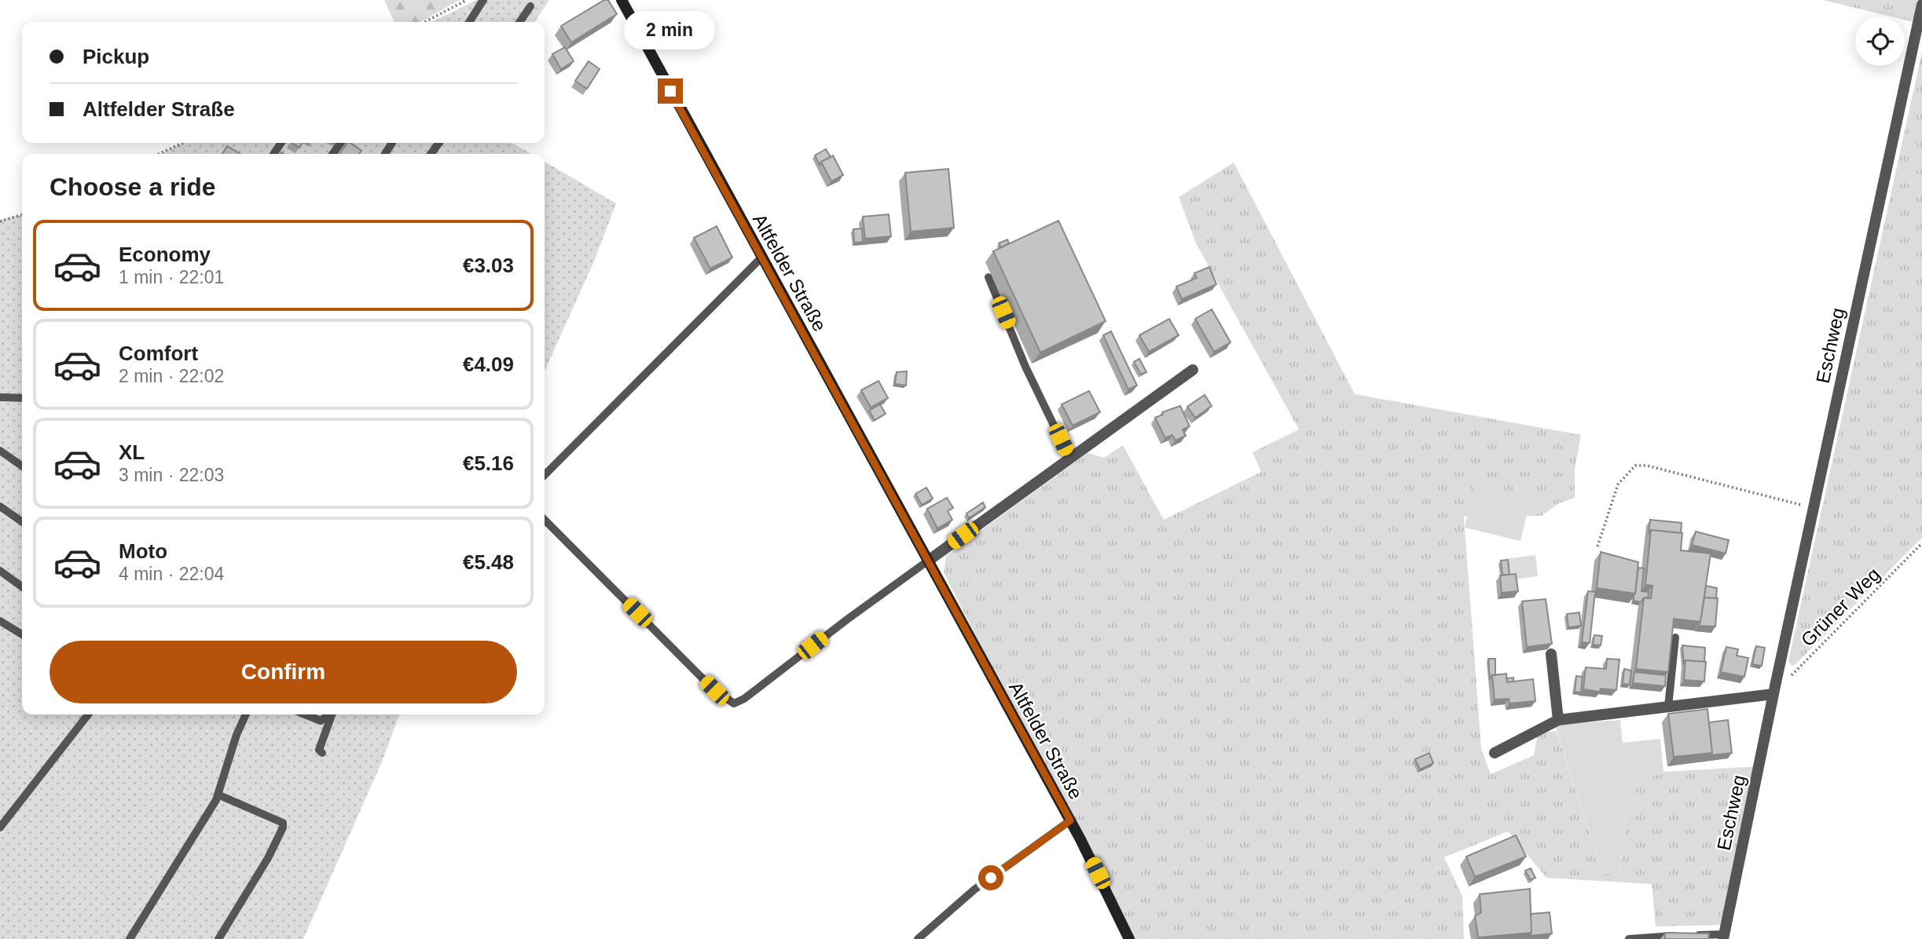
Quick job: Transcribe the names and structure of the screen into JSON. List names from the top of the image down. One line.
{"streets":{"street":["Altfelder Straße","Eschweg"],"path":["Grüner Weg"]},"crossings":[["Eschweg","Grüner Weg"]],"page":{"bubble":"2 min","banner":["Pickup","Altfelder Straße"],"heading":"Choose a ride","list":[{"name":"Economy","note":"1 min · 22:01","value":"€3.03"},{"name":"Comfort","note":"2 min · 22:02","value":"€4.09"},{"name":"XL","note":"3 min · 22:03","value":"€5.16"},{"name":"Moto","note":"4 min · 22:04","value":"€5.48"}],"buttons":"Confirm"}}
